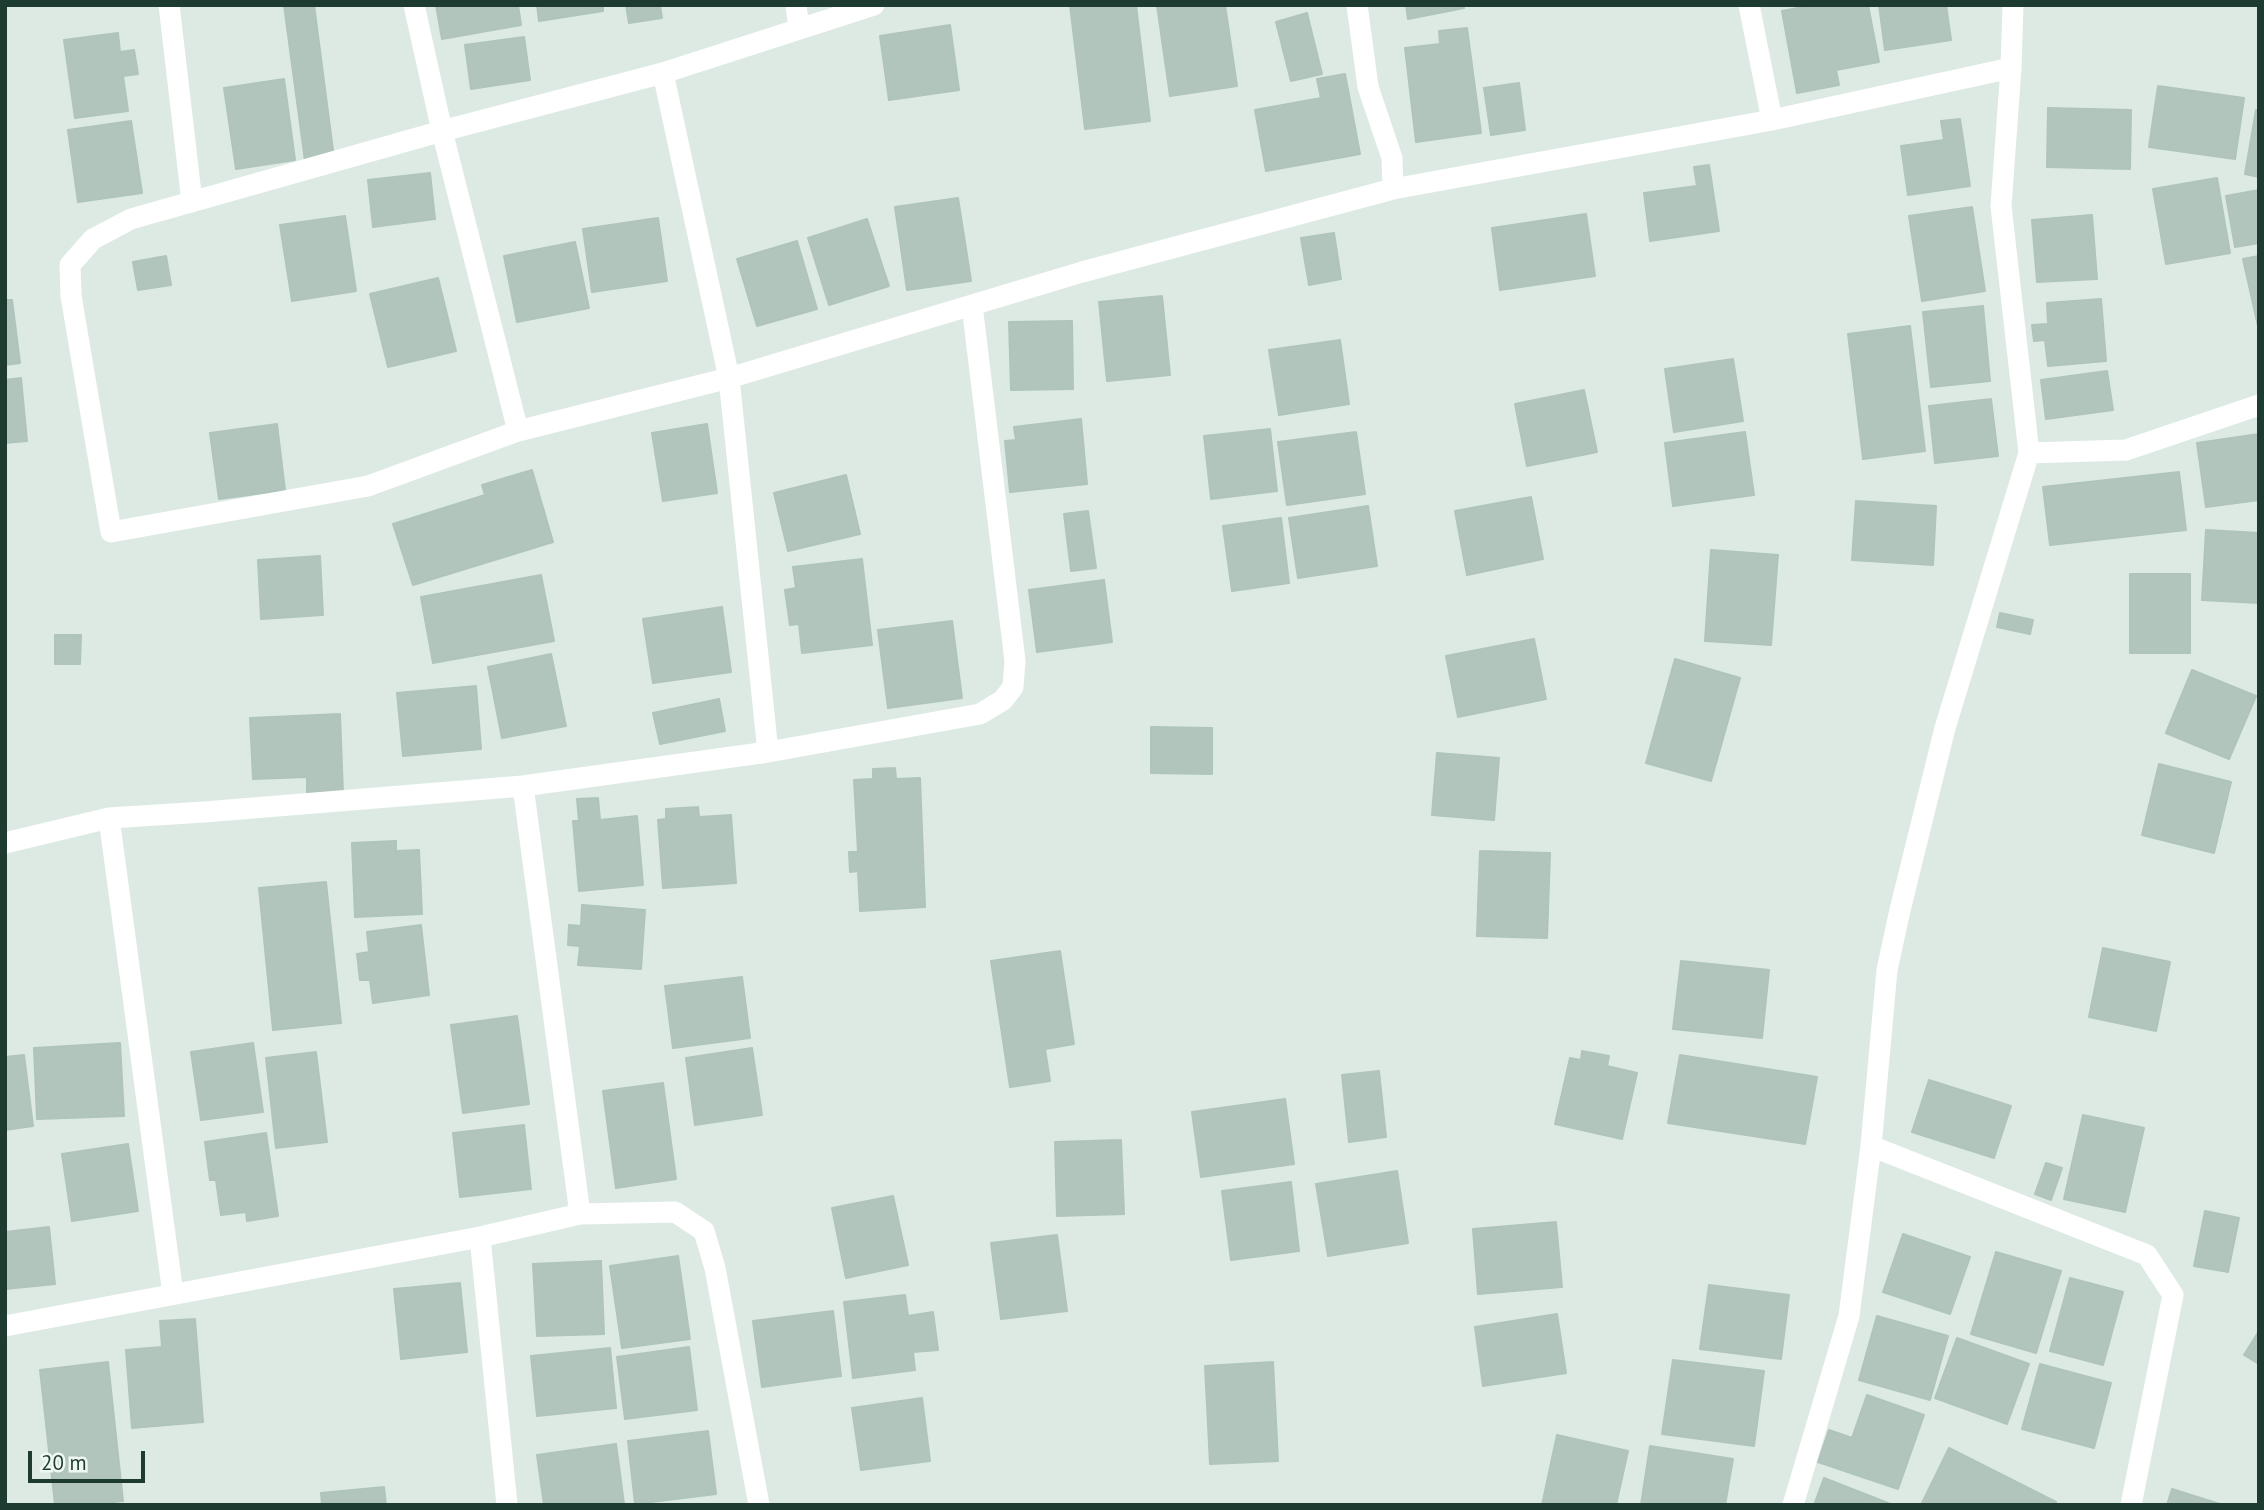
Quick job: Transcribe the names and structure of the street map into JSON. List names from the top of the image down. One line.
{"scale_bar":"20 m"}
